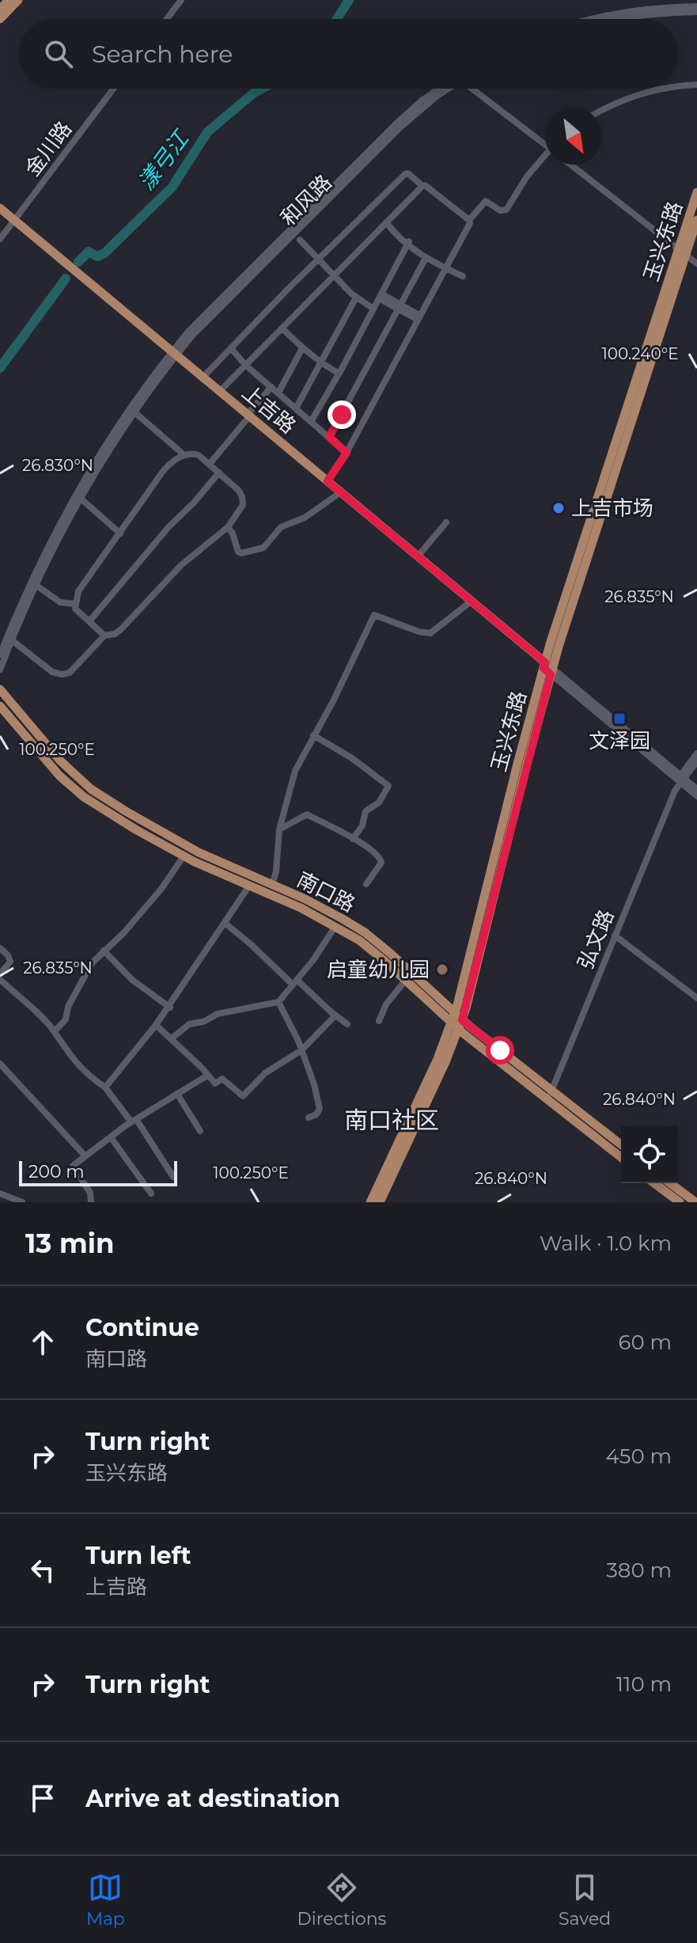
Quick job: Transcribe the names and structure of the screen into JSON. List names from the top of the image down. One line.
{"streets":{"main road":["玉兴东路","上吉路","南口路"],"street":["金川路","和风路","弘文路"]},"crossings":[["金川路","上吉路"],["和风路","上吉路"],["玉兴东路","上吉路"],["玉兴东路","南口路"],["南口路","弘文路"]],"districts":["南口社区"],"water":["漾弓江"],"places":{"other":["上吉市场","启童幼儿园"],"transit":["文泽园"]},"scale_bar":"200 m","north":"bottom right","page":{"search":"Search here","scale":"200 m","heading":["13 min","Walk · 1.0 km"],"list":[["Continue","南口路","60 m"],["Turn right","玉兴东路","450 m"],["Turn left","上吉路","380 m"],["Turn right","110 m"],"Arrive at destination"],"nav":["Map","Directions","Saved"]},"coordinates":["100.240°E","26.830°N","26.835°N","100.250°E","26.840°N"]}
